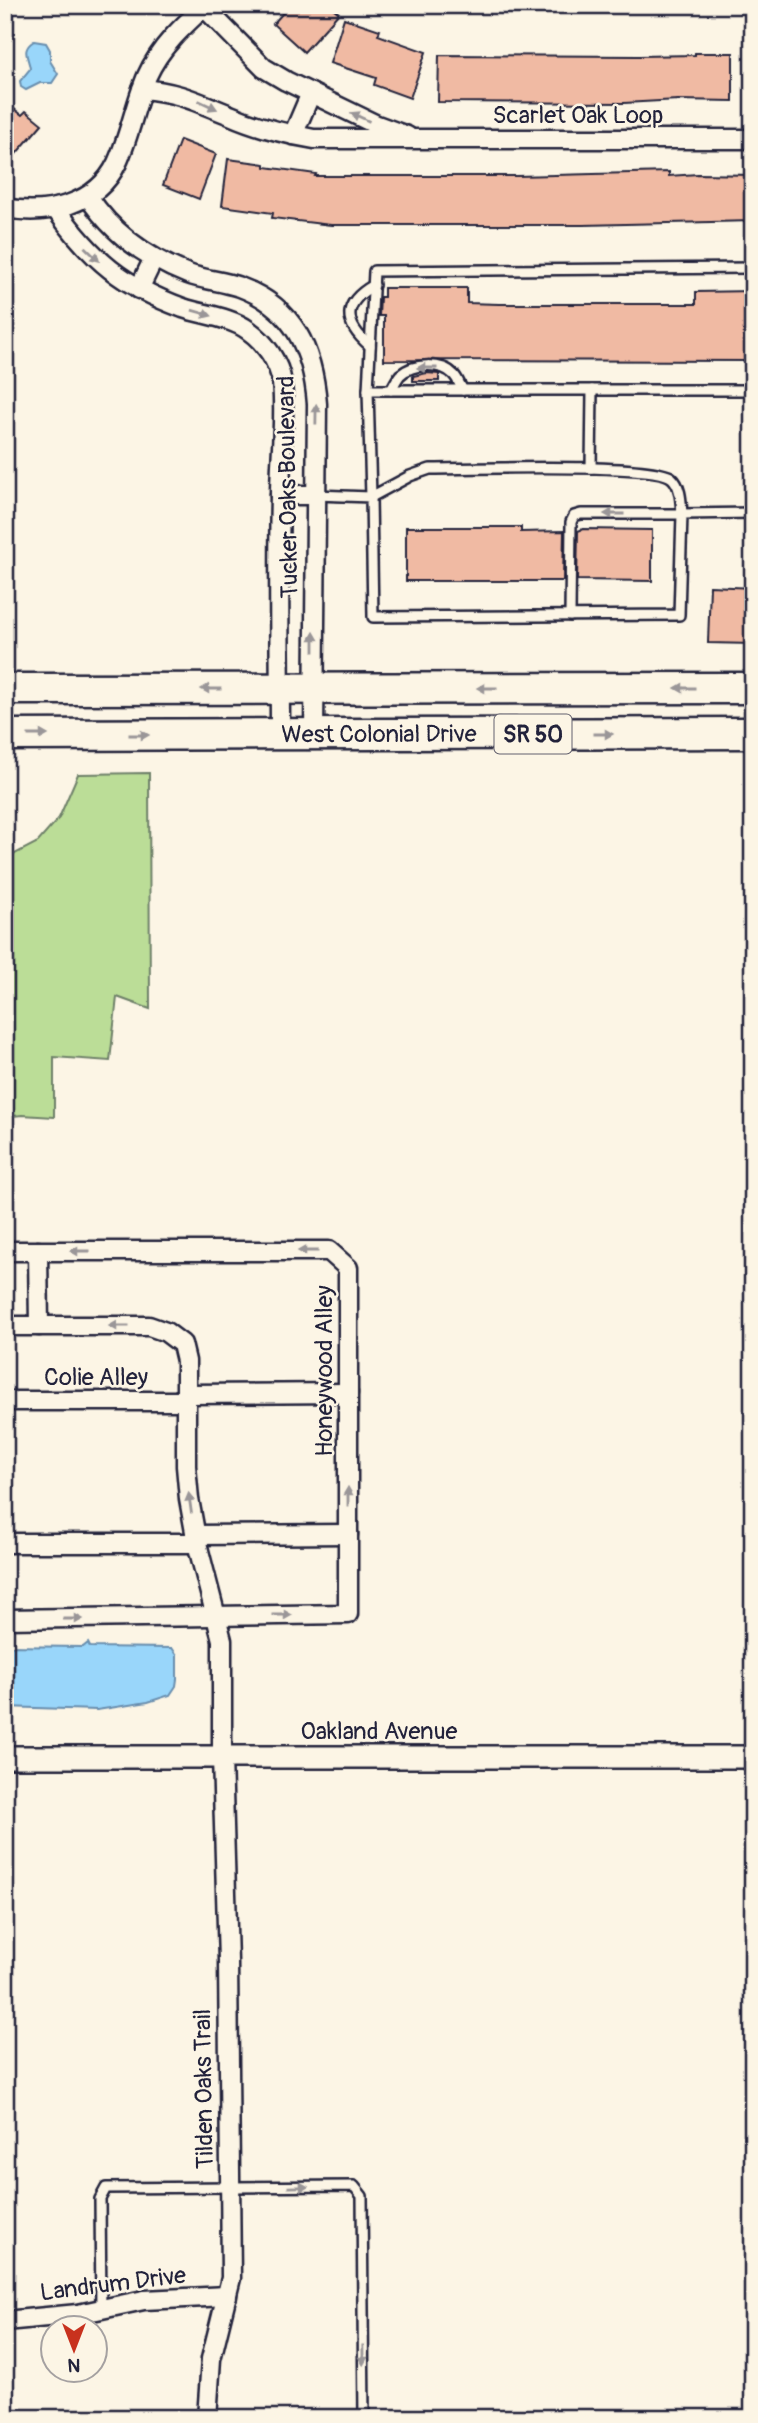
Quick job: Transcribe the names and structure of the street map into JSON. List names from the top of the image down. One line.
{"streets":{"highway":["West Colonial Drive","SR 50"],"street":["Scarlet Oak Loop","Tucker Oaks Boulevard","Honeywood Alley","Colie Alley","Oakland Avenue","Tilden Oaks Trail","Landrum Drive"]},"crossings":[["Scarlet Oak Loop","Tucker Oaks Boulevard"],["Tucker Oaks Boulevard","West Colonial Drive"],["Honeywood Alley","Colie Alley"],["Honeywood Alley","Tilden Oaks Trail"],["Colie Alley","Tilden Oaks Trail"],["Oakland Avenue","Tilden Oaks Trail"],["Tilden Oaks Trail","Landrum Drive"]],"north":"bottom"}
